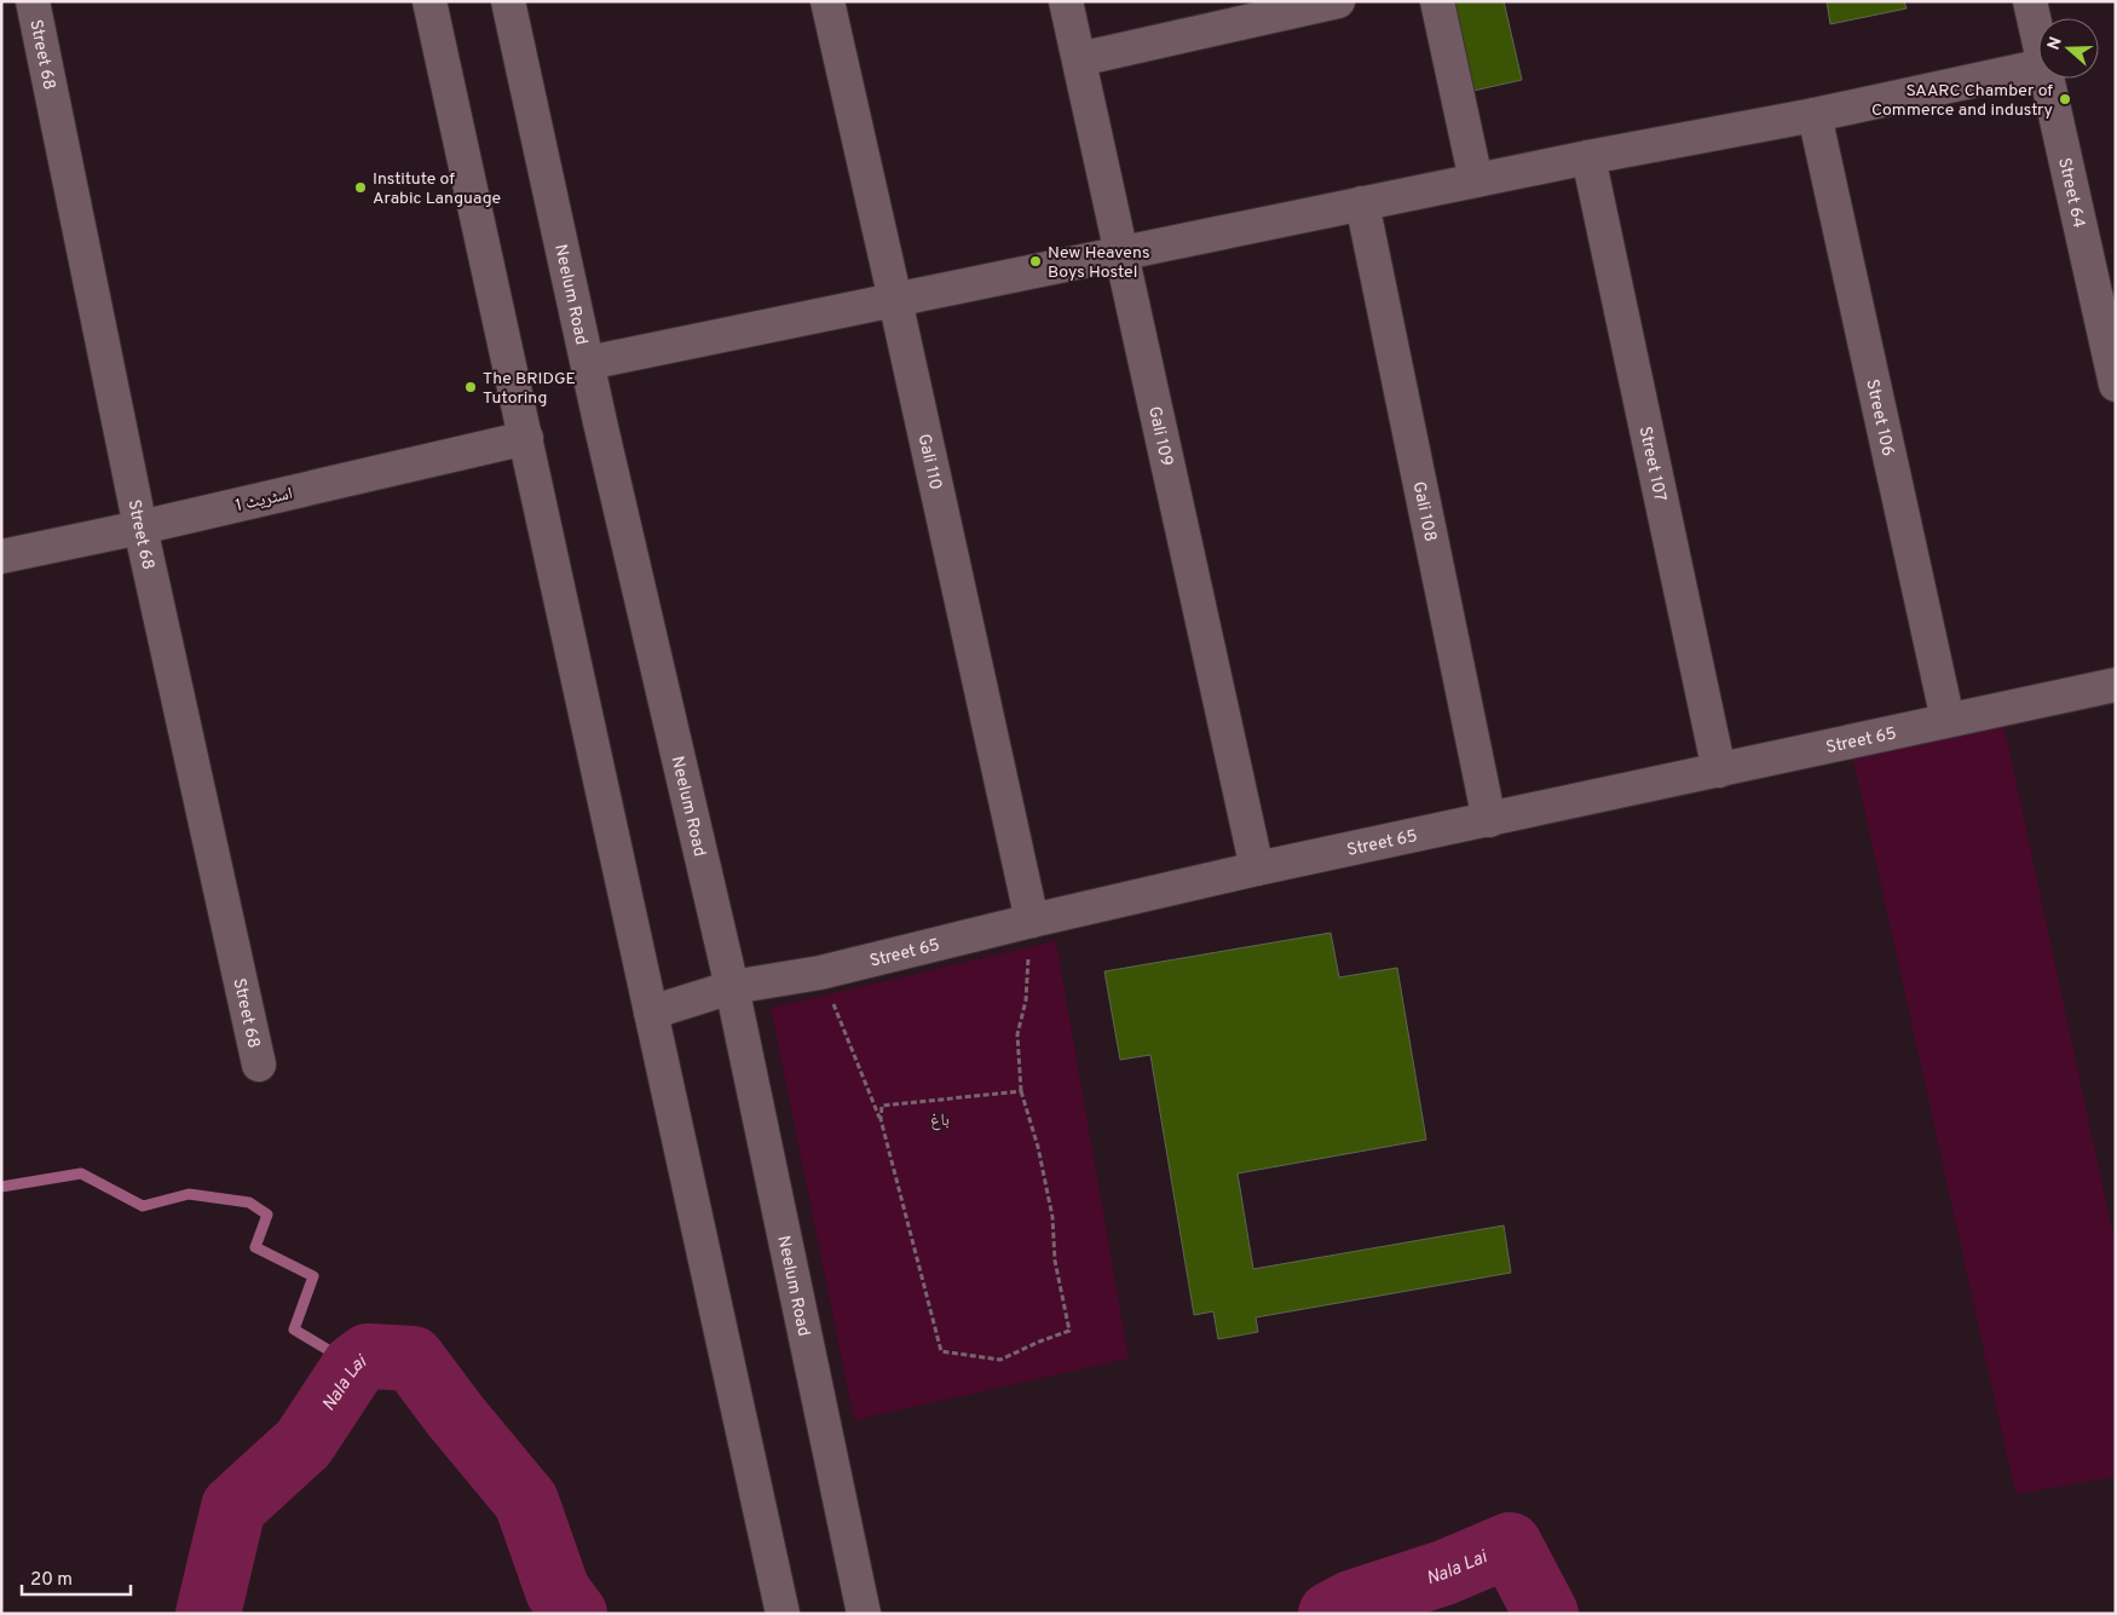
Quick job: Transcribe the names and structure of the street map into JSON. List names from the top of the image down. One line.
{"streets":{"street":["Street 68","Street 64","Neelum Road","Street 106","Gali 109","Gali 110","Street 107","اسٹریٹ 1","Gali 108","Street 65"]},"crossings":[["Street 68","اسٹریٹ 1"],["Neelum Road","Street 65"],["Street 106","Street 65"],["Gali 109","Street 65"],["Gali 110","Street 65"],["Street 107","Street 65"],["Gali 108","Street 65"]],"water":["Nala Lai"],"parks":["باغ"],"places":["SAARC Chamber of Commerce and industry","Institute of Arabic Language","New Heavens Boys Hostel","The BRIDGE Tutoring"],"scale_bar":"20 m","north":"left"}
